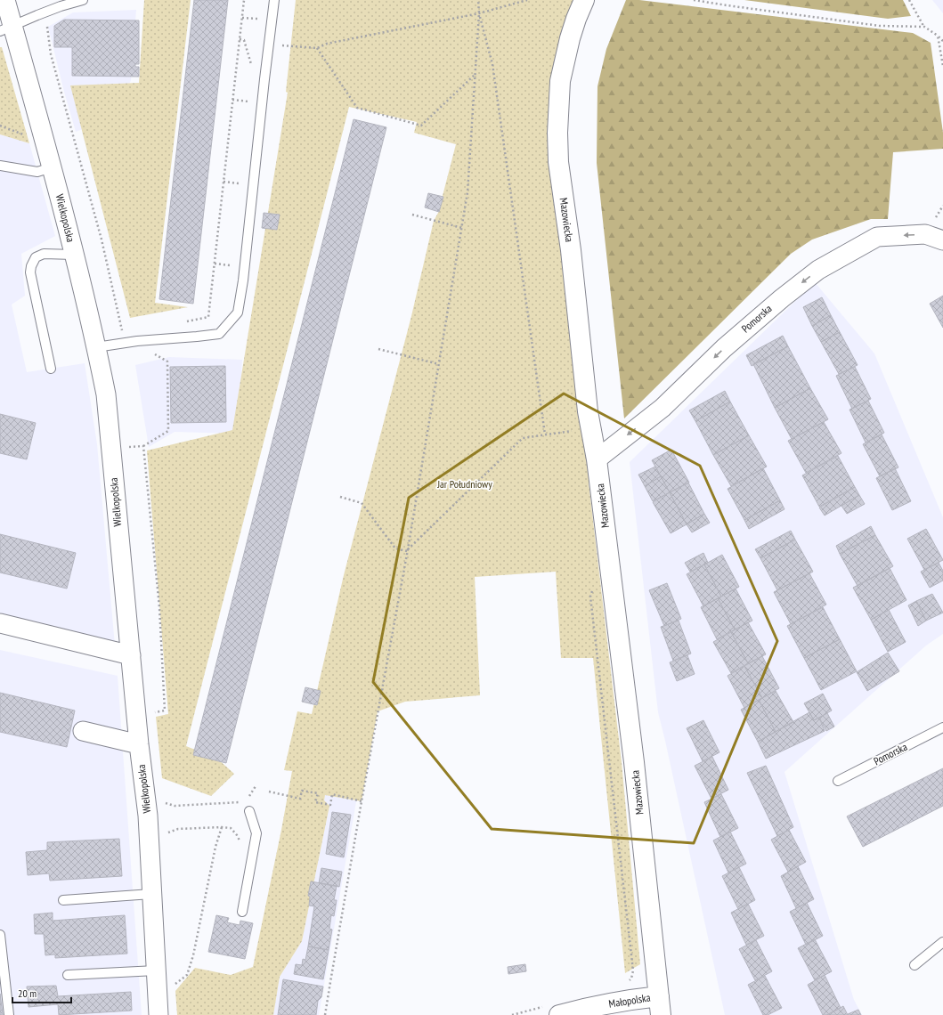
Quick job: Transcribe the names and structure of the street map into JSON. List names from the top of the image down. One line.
{"streets":{"street":["Wielkopolska","Mazowiecka","Pomorska","Małopolska"]},"crossings":[["Mazowiecka","Pomorska"],["Mazowiecka","Małopolska"]],"one_way":["Pomorska"],"parks":["Jar Południowy"],"scale_bar":"20 m"}
